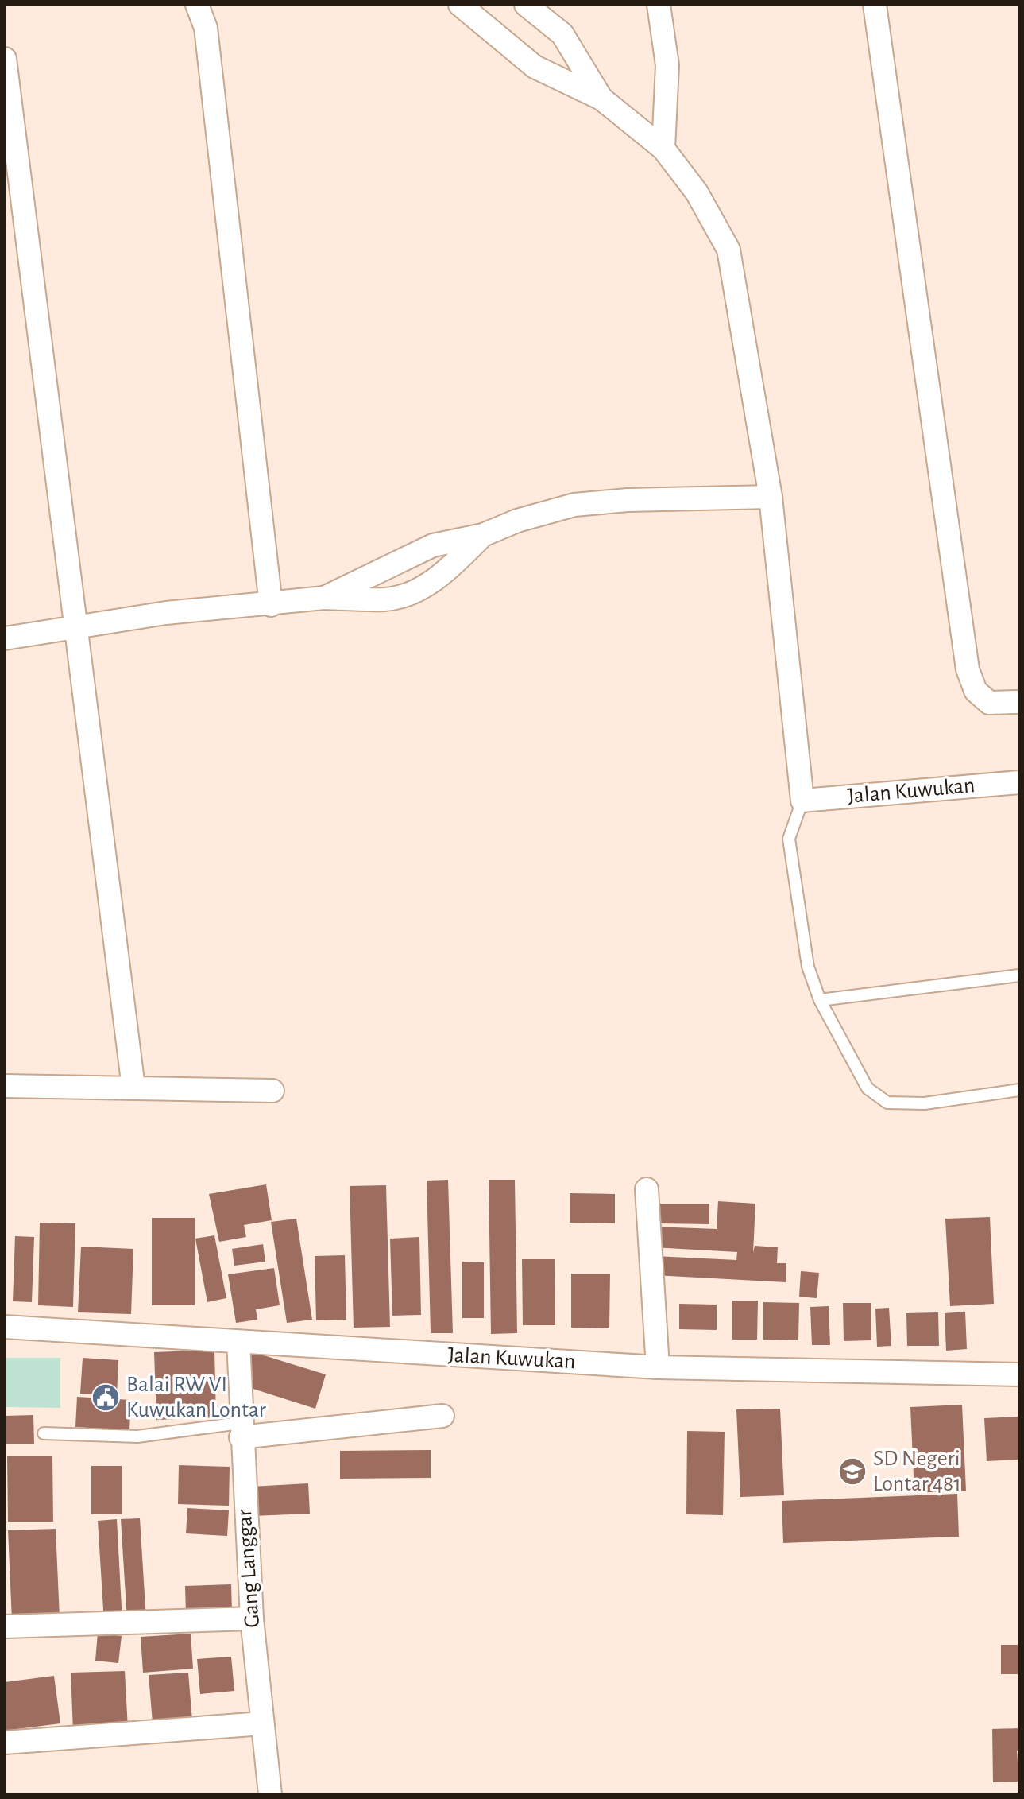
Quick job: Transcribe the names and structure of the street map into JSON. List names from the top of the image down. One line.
{"streets":{"street":["Jalan Kuwukan","Gang Langgar"]},"crossings":[["Jalan Kuwukan","Gang Langgar"]],"places":{"public building":["Balai RW VI Kuwukan Lontar"],"school or university":["SD Negeri Lontar 481"]}}
